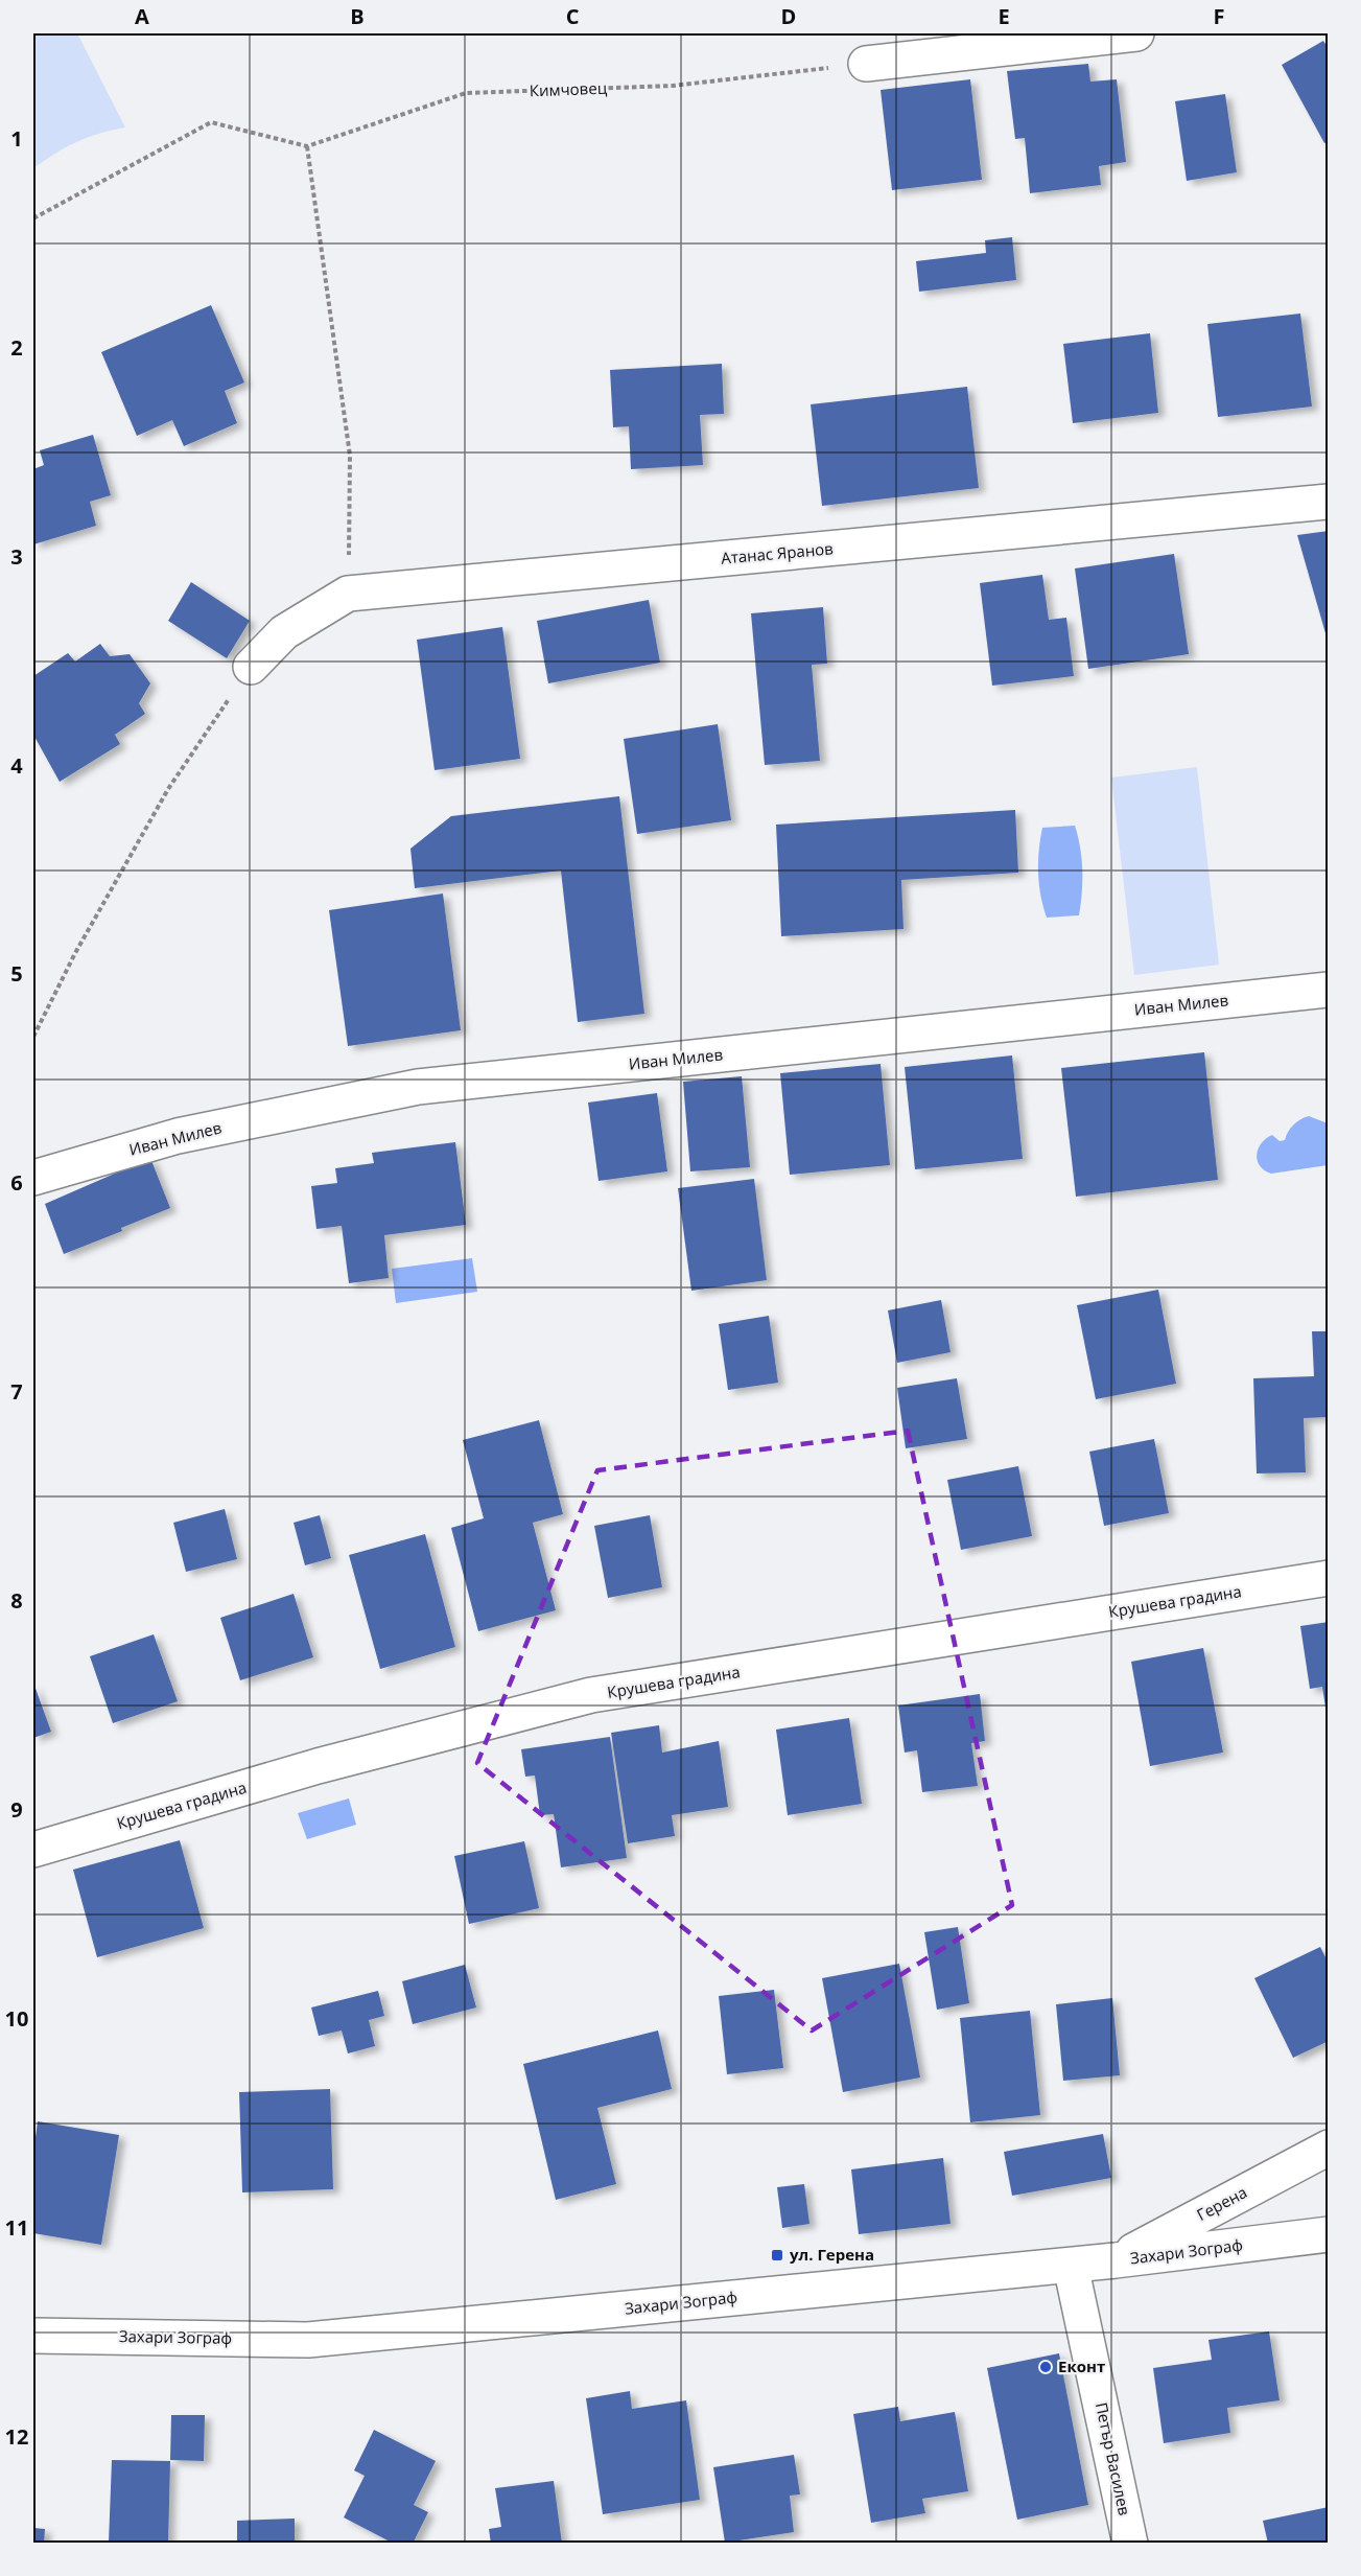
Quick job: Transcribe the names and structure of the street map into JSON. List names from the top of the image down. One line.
{"streets":{"street":["Атанас Яранов","Иван Милев","Крушева градина","Герена","Захари Зограф","Петър Василев"],"path":["Кимчовец"]},"crossings":[["Герена","Захари Зограф"],["Захари Зограф","Петър Василев"]],"places":{"transit":["ул. Герена"],"other":["Еконт"]},"grid":{"columns":["A","B","C","D","E","F"],"rows":["1","2","3","4","5","6","7","8","9","10","11","12"]}}
